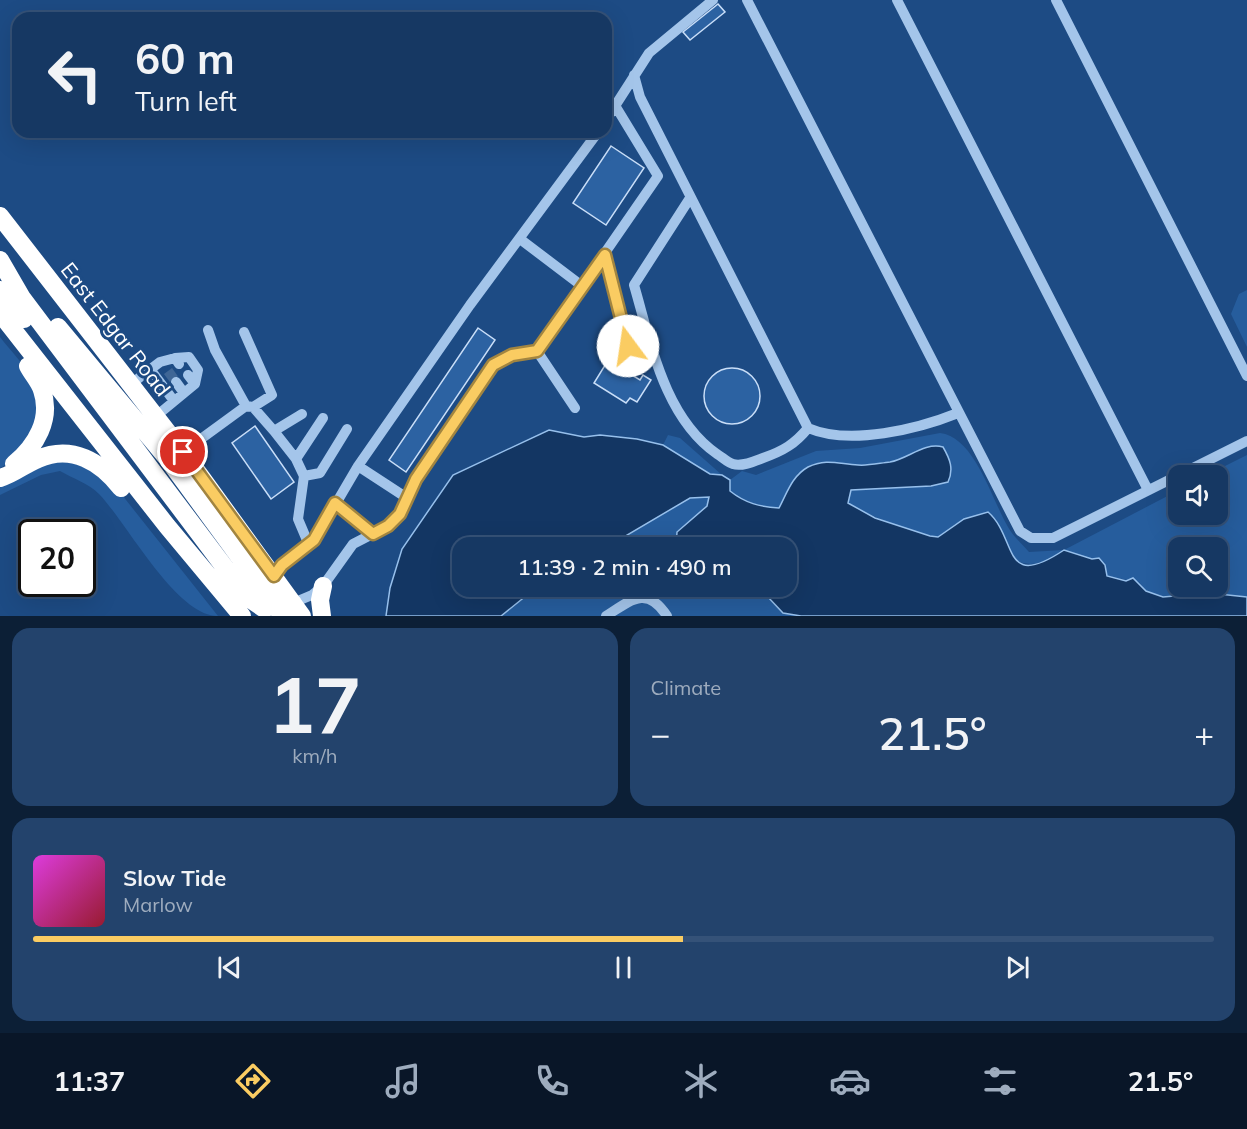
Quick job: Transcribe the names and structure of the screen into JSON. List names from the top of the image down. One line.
{"streets":{"highway":["East Edgar Road"]},"page":{"turn":["60 m","Turn left"],"limit":"20","trip":"11:39 · 2 min · 490 m","tile":[["17","km/h"],"Climate"],"heat":["−","21.5°","+"],"song":["Slow Tide","Marlow"],"tabs":["11:37","21.5°"]}}
